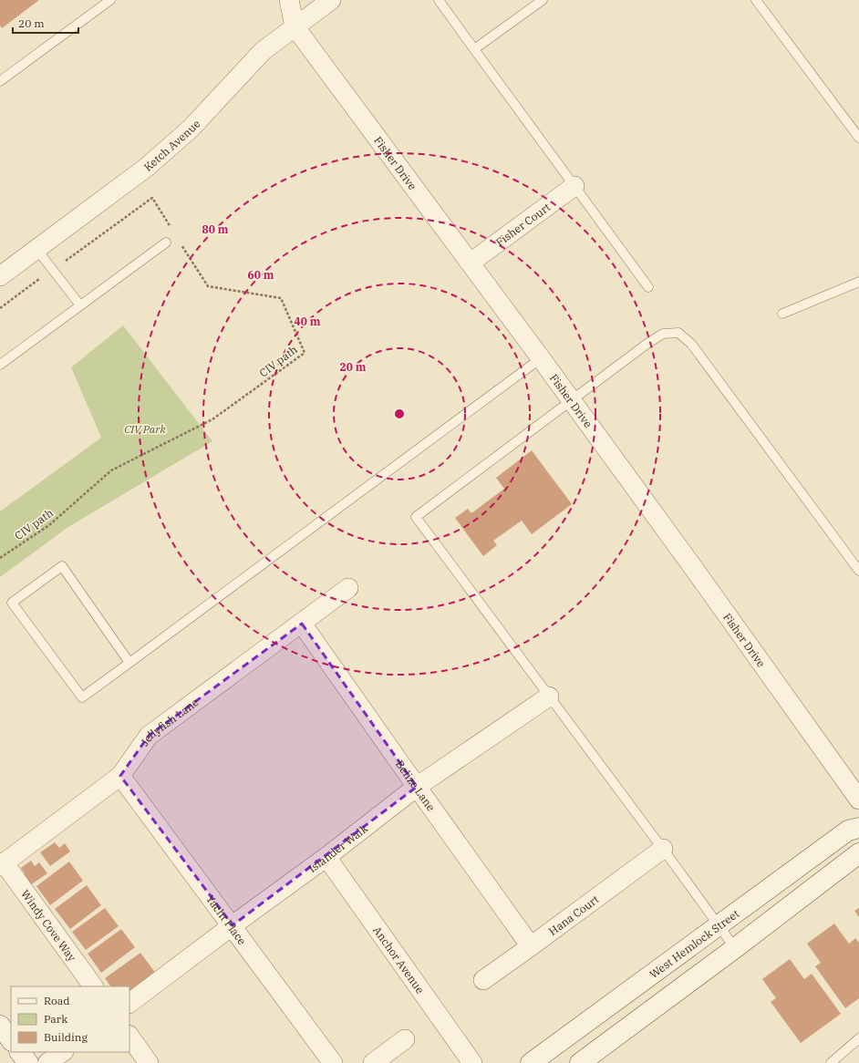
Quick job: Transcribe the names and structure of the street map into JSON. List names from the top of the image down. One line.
{"streets":{"street":["Ketch Avenue","Fisher Drive","Fisher Court","Jellyfish Lane","Belize Lane","Islander Walk","Hana Court","Yacht Place","Windy Cove Way","West Hemlock Street","Anchor Avenue"],"path":["CIV path"]},"crossings":[["Ketch Avenue","Fisher Drive"],["Fisher Drive","Fisher Court"],["Jellyfish Lane","Belize Lane"],["Jellyfish Lane","Yacht Place"],["Jellyfish Lane","Windy Cove Way"],["Belize Lane","Islander Walk"],["Belize Lane","Hana Court"],["Islander Walk","Yacht Place"],["Islander Walk","Anchor Avenue"]],"parks":["CIV Park"],"legend":["Road","Park","Building"],"scale_bar":"20 m","rings":["80 m","60 m","40 m","20 m"]}
